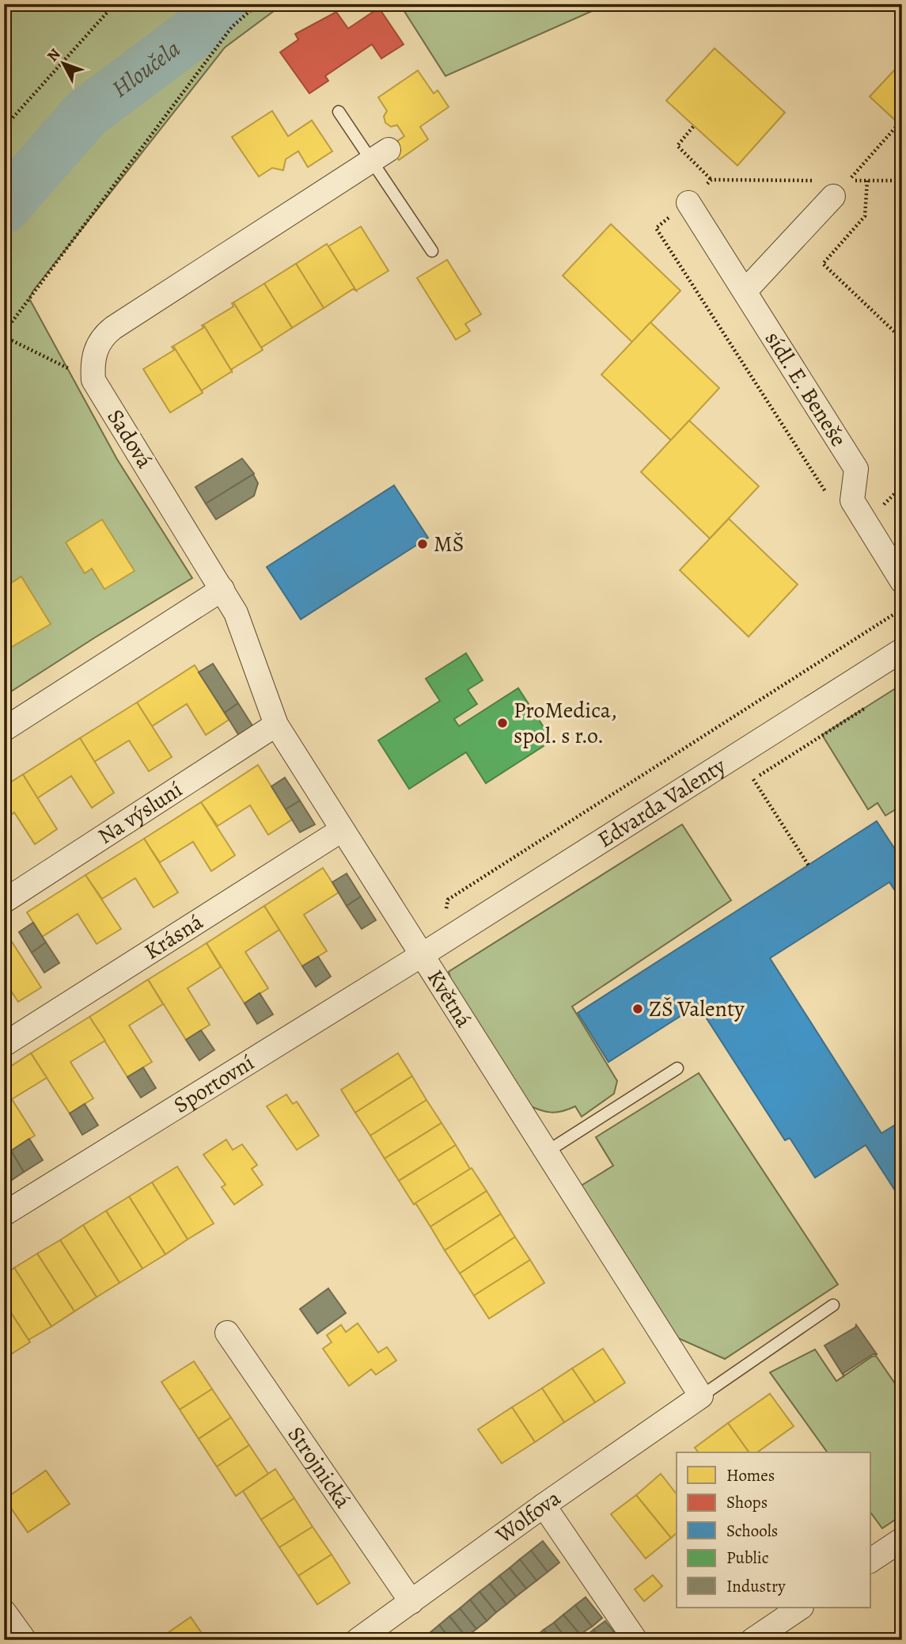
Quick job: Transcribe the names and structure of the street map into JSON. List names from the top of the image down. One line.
{"streets":{"street":["sídl. E. Beneše","Sadová","Edvarda Valenty","Na výsluní","Krásná","Květná","Sportovní","Strojnická","Wolfova"]},"crossings":[["Sadová","Květná"],["Edvarda Valenty","Květná"],["Edvarda Valenty","Sportovní"],["Na výsluní","Květná"],["Krásná","Květná"],["Květná","Sportovní"],["Květná","Wolfova"],["Strojnická","Wolfova"]],"water":["Hloučela"],"places":["MŠ","ProMedica, spol. s r.o.","ZŠ Valenty"],"legend":["Homes","Shops","Schools","Public","Industry"],"north":"top left"}
